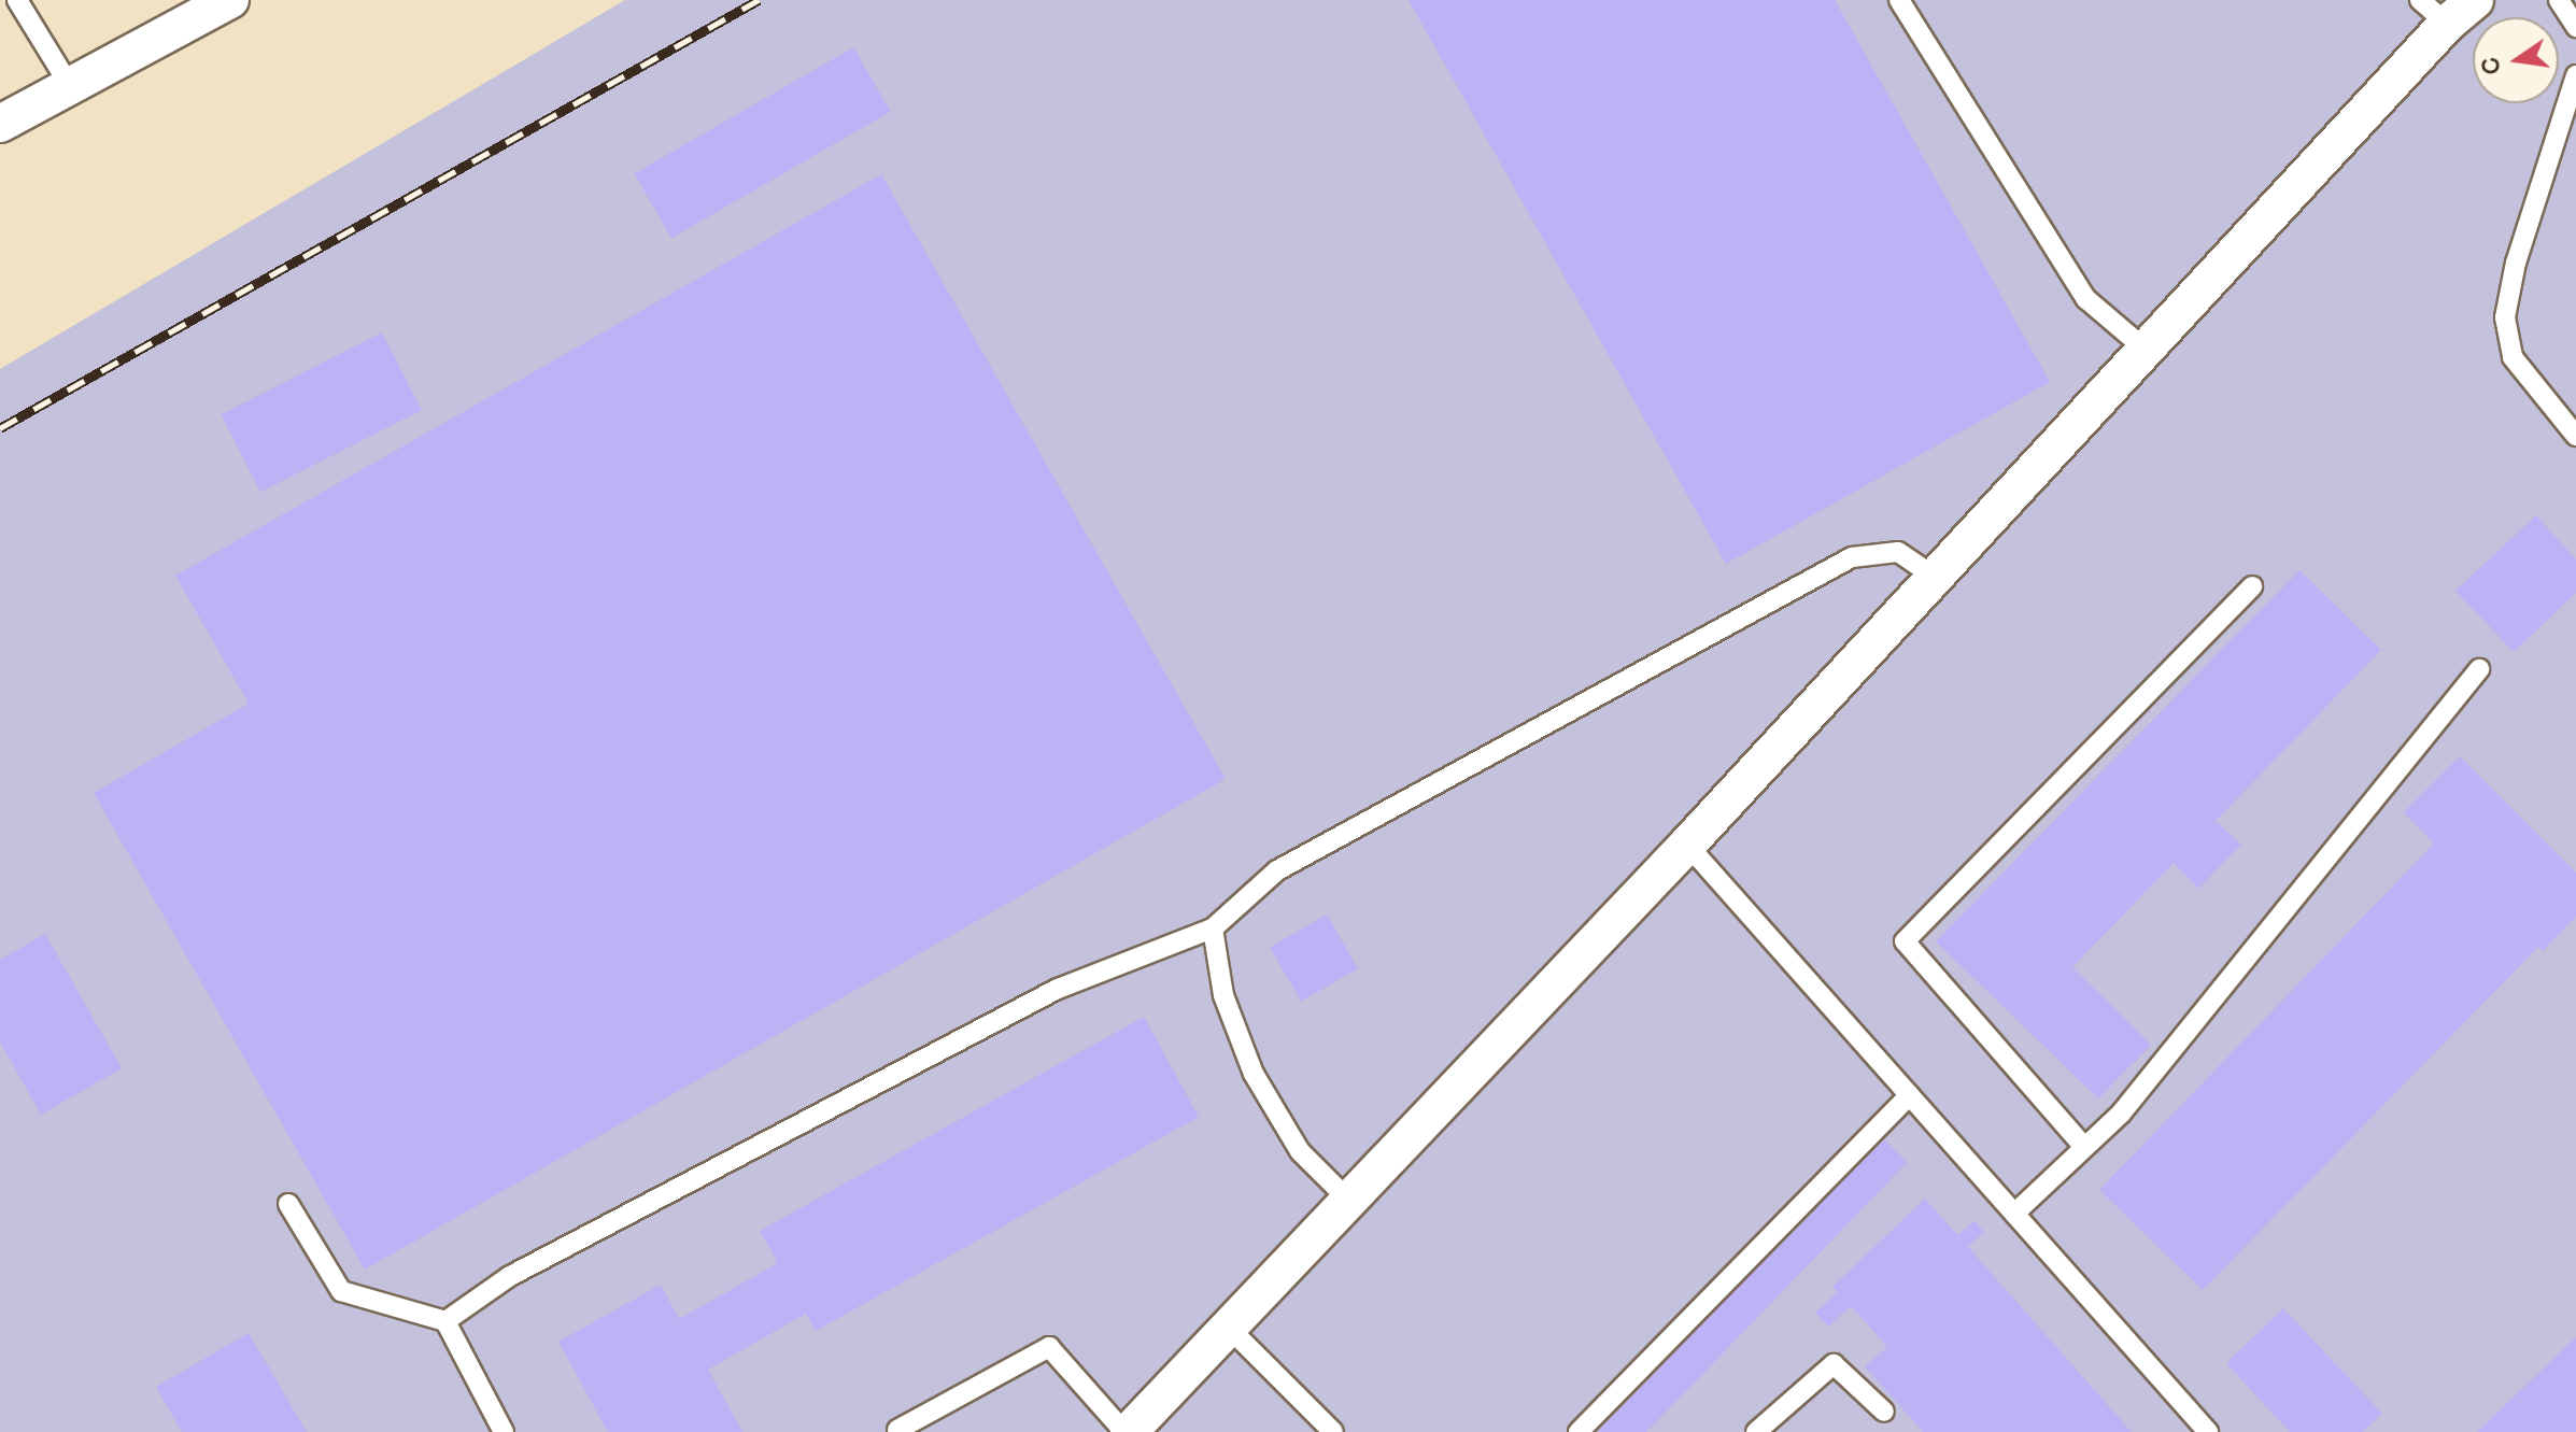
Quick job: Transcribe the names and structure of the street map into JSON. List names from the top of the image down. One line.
{"north":"left"}
